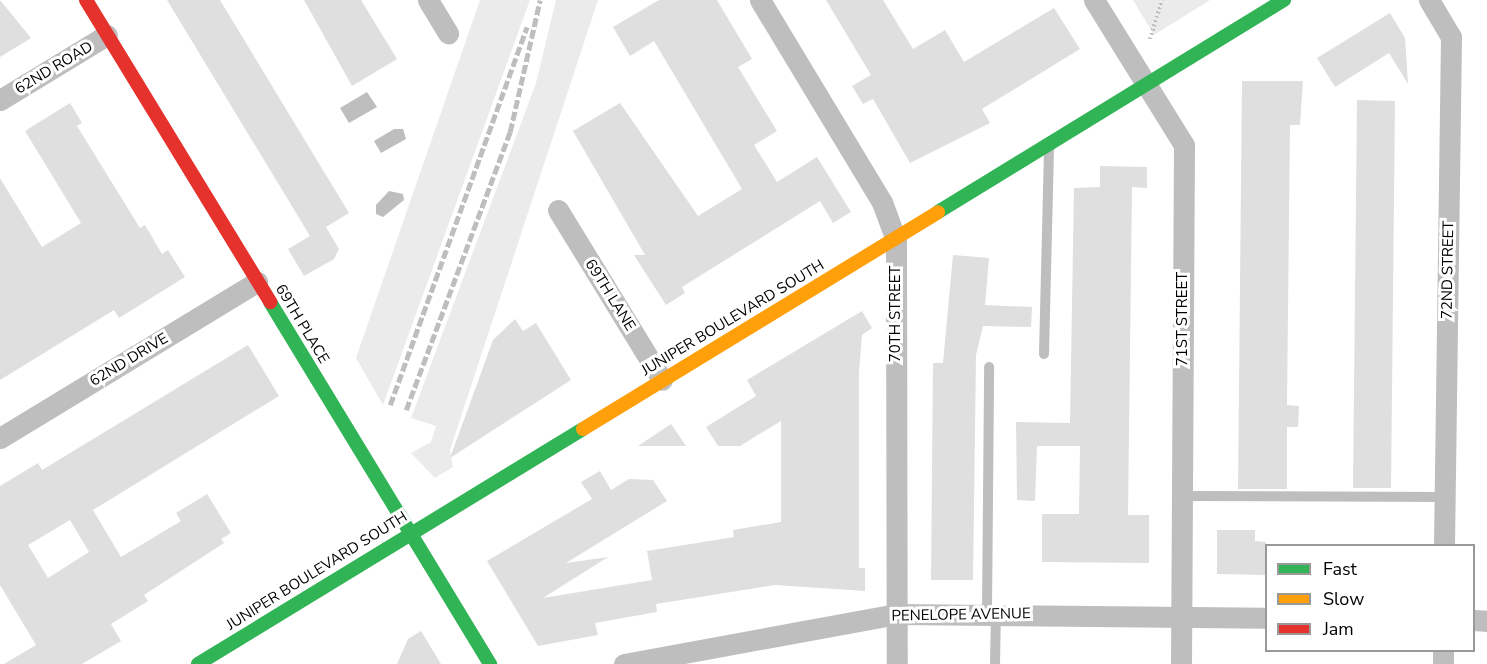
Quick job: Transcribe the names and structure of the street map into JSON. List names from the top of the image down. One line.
{"streets":{"street":["62ND ROAD","72ND STREET","69TH LANE","70TH STREET","JUNIPER BOULEVARD SOUTH","71ST STREET","69TH PLACE","62ND DRIVE","PENELOPE AVENUE"]},"crossings":[["62ND ROAD","69TH PLACE"],["69TH LANE","JUNIPER BOULEVARD SOUTH"],["70TH STREET","JUNIPER BOULEVARD SOUTH"],["70TH STREET","PENELOPE AVENUE"],["JUNIPER BOULEVARD SOUTH","71ST STREET"],["JUNIPER BOULEVARD SOUTH","69TH PLACE"],["71ST STREET","PENELOPE AVENUE"],["69TH PLACE","62ND DRIVE"]],"legend":["Fast","Slow","Jam"]}
